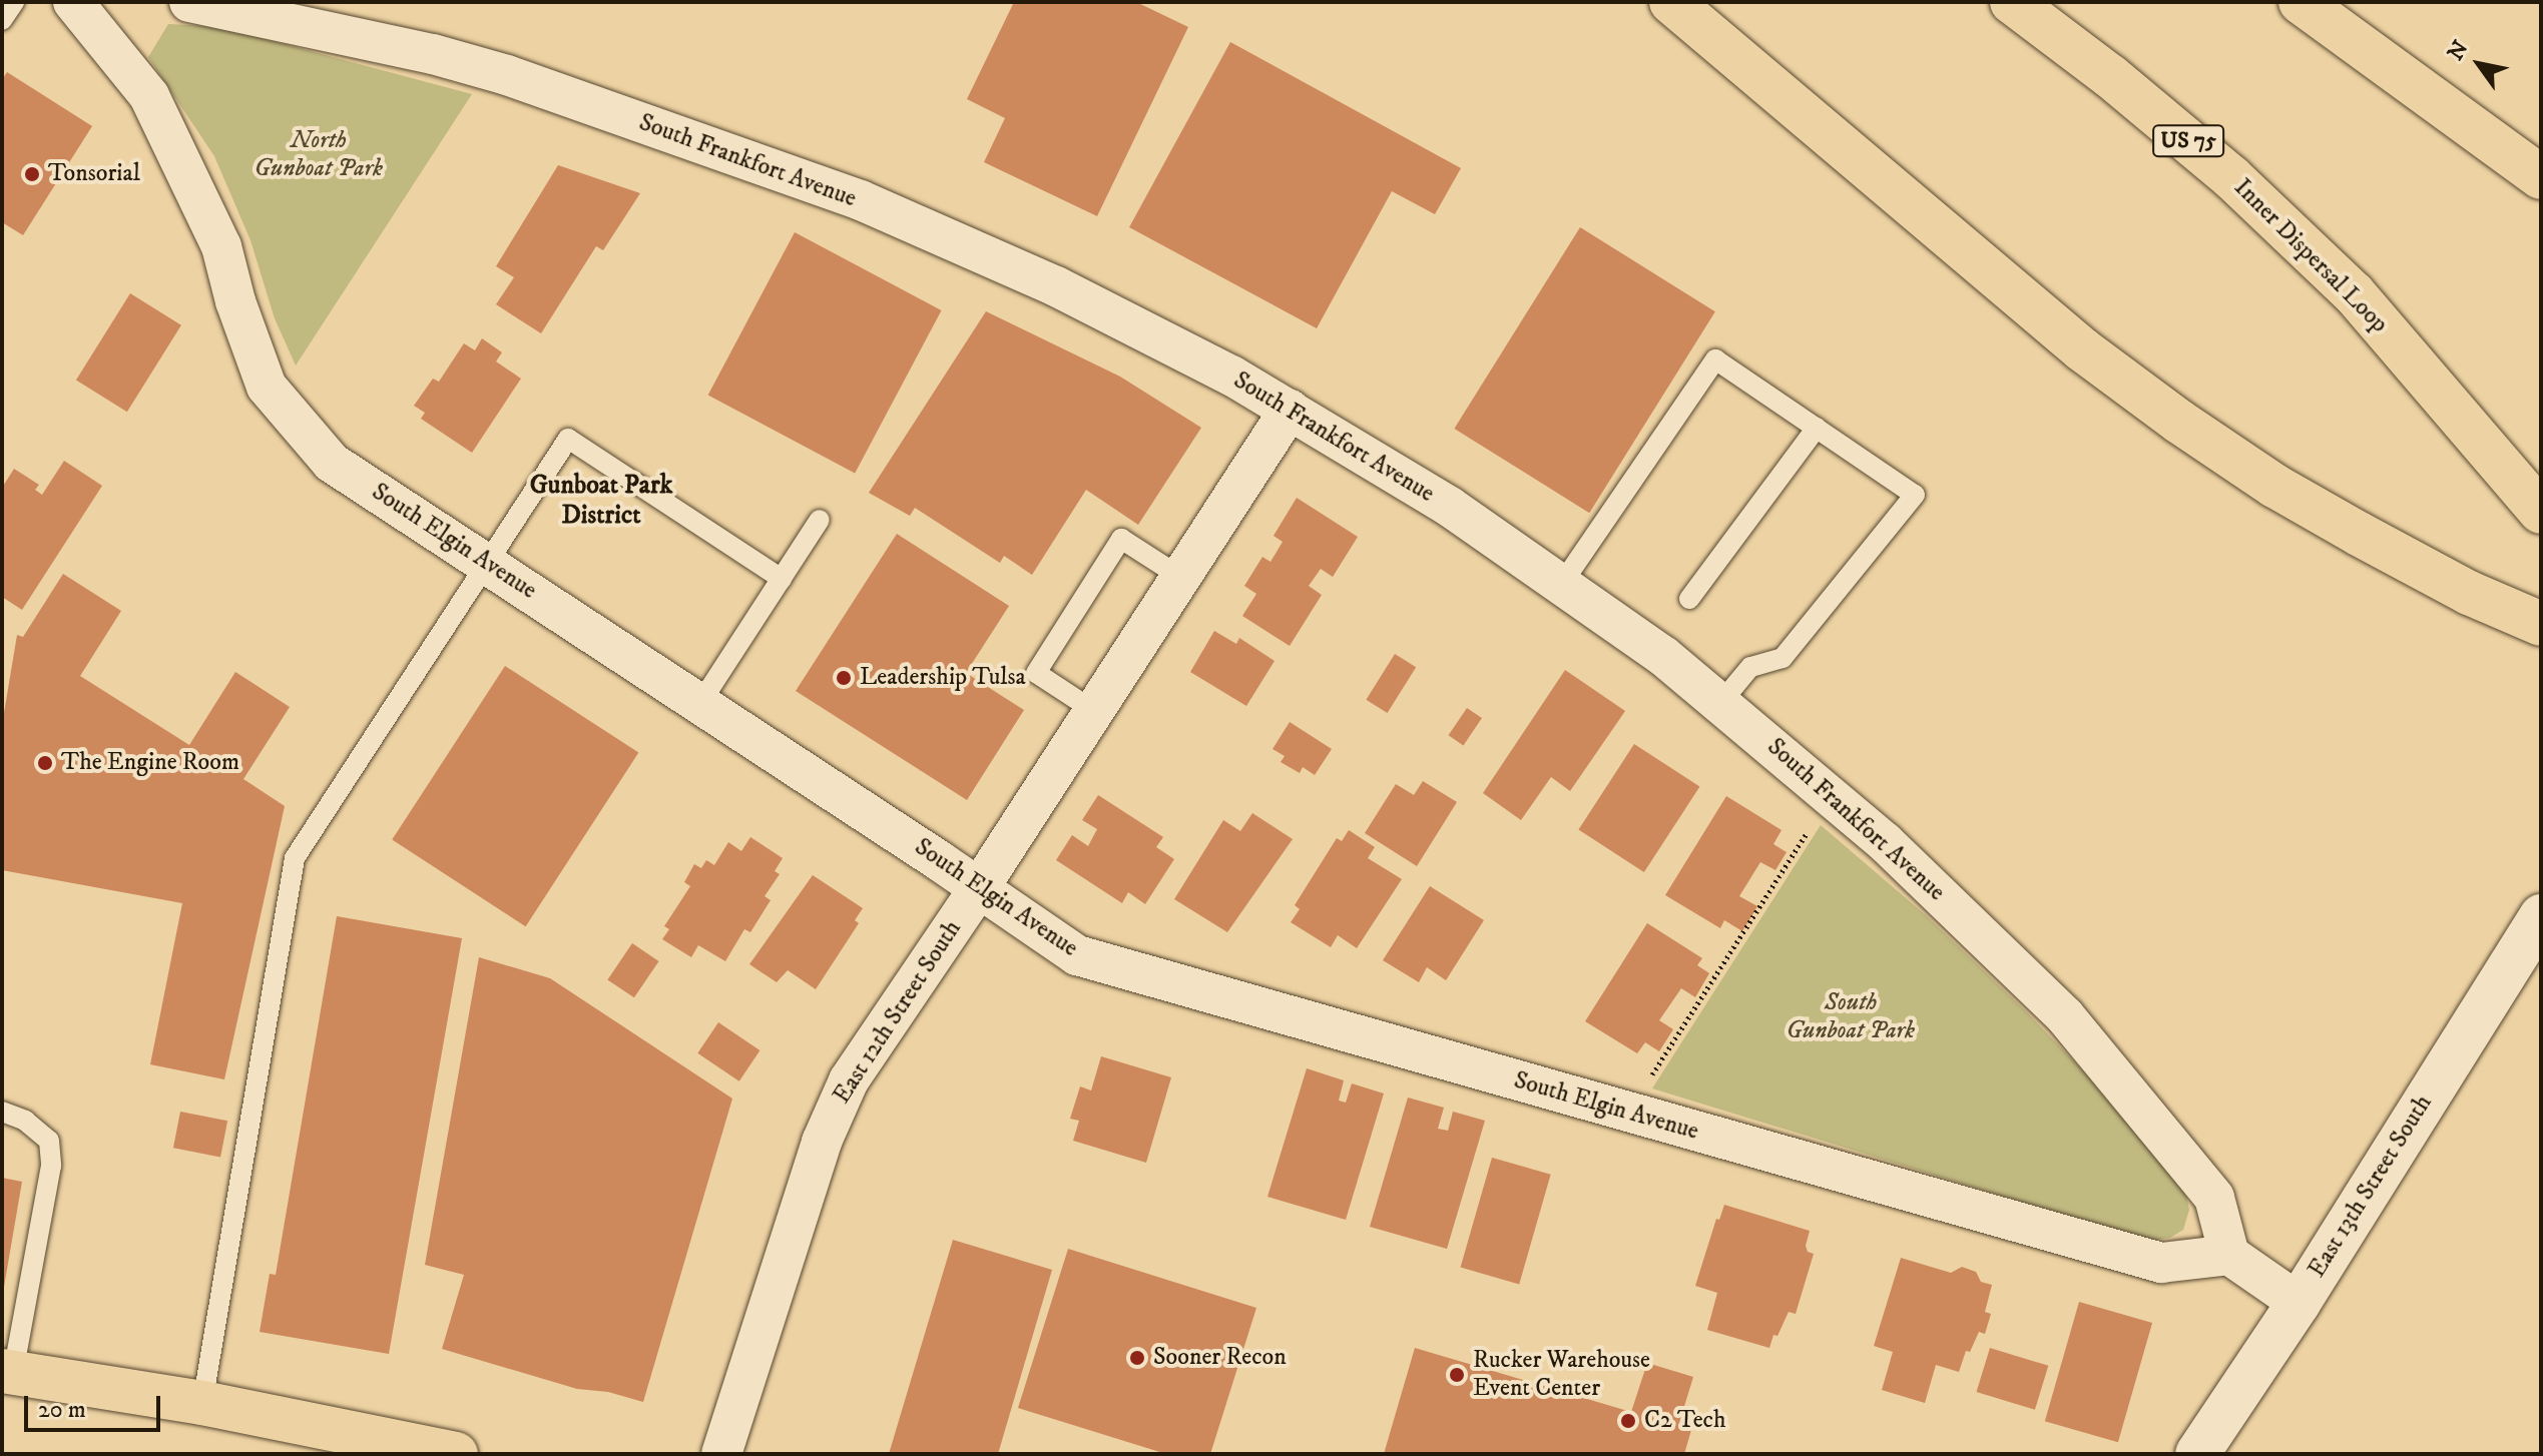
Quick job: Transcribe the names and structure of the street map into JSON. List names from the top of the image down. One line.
{"streets":{"main road":["US 75","Inner Dispersal Loop"],"street":["South Frankfort Avenue","South Elgin Avenue","East 12th Street South","East 13th Street South"]},"crossings":[["South Frankfort Avenue","South Elgin Avenue"],["South Frankfort Avenue","East 12th Street South"],["South Elgin Avenue","East 12th Street South"]],"districts":["Gunboat Park District"],"parks":["North Gunboat Park","South Gunboat Park"],"places":["Tonsorial","Leadership Tulsa","The Engine Room","Sooner Recon","Rucker Warehouse Event Center","C2 Tech"],"scale_bar":"20 m","north":"top left"}
